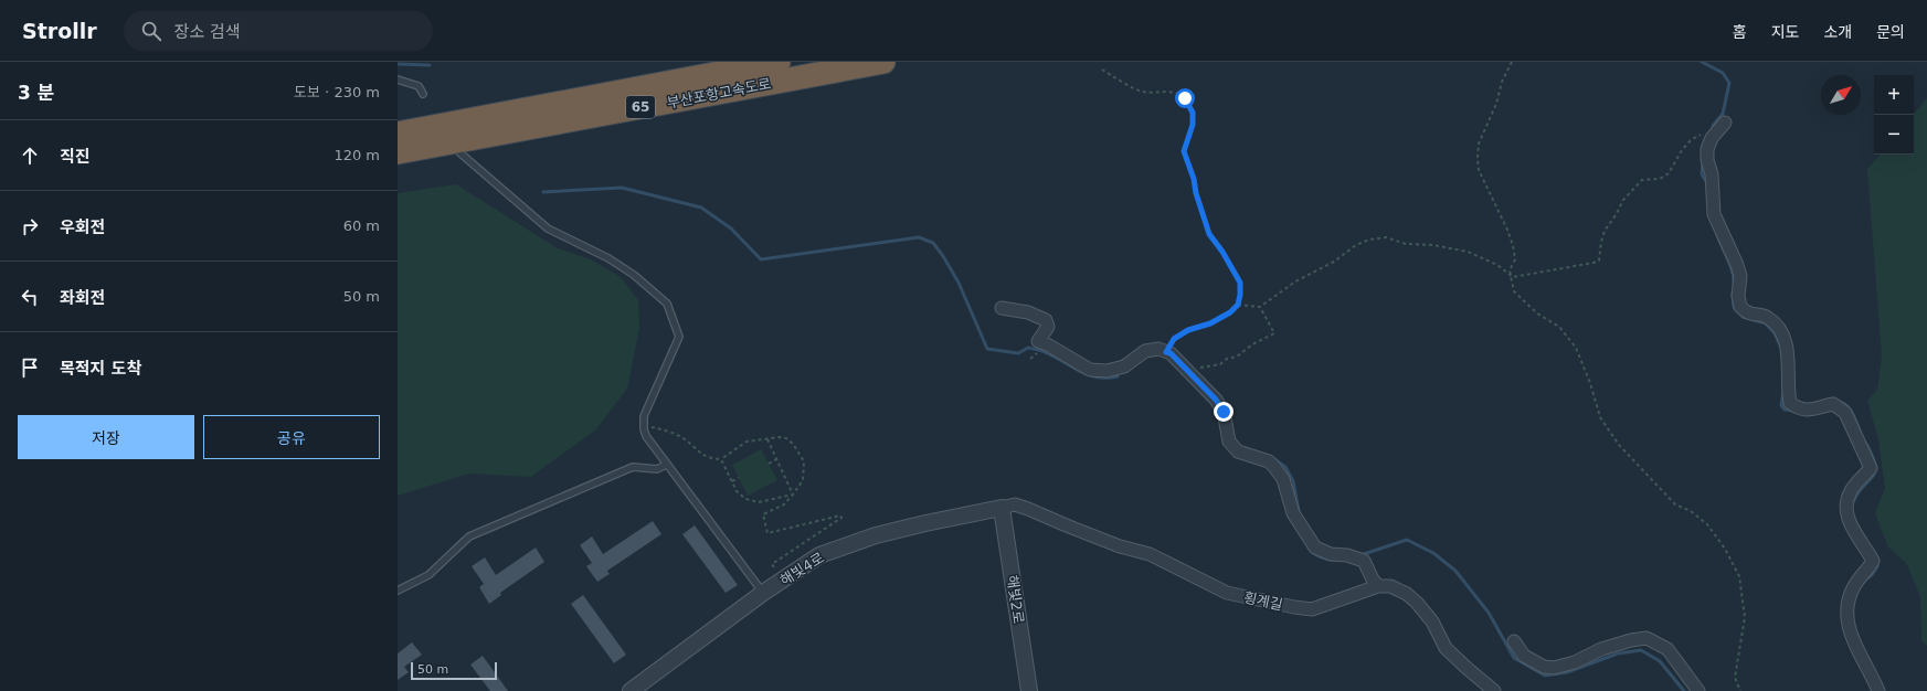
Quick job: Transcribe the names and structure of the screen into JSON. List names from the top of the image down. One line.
{"streets":{"highway":["부산포항고속도로","65"],"street":["해빛4로","해빛2로","횡계길"]},"crossings":[["해빛4로","해빛2로"],["해빛4로","횡계길"],["해빛2로","횡계길"]],"scale_bar":"50 m","north":"top right","page":{"header":"Strollr","search":"장소 검색","nav":["홈","지도","소개","문의"],"heading":["3 분","도보 · 230 m"],"map_buttons":["+","−"],"list":[["직진","120 m"],["우회전","60 m"],["좌회전","50 m"],"목적지 도착"],"buttons":["저장","공유"],"scale":"50 m"}}
